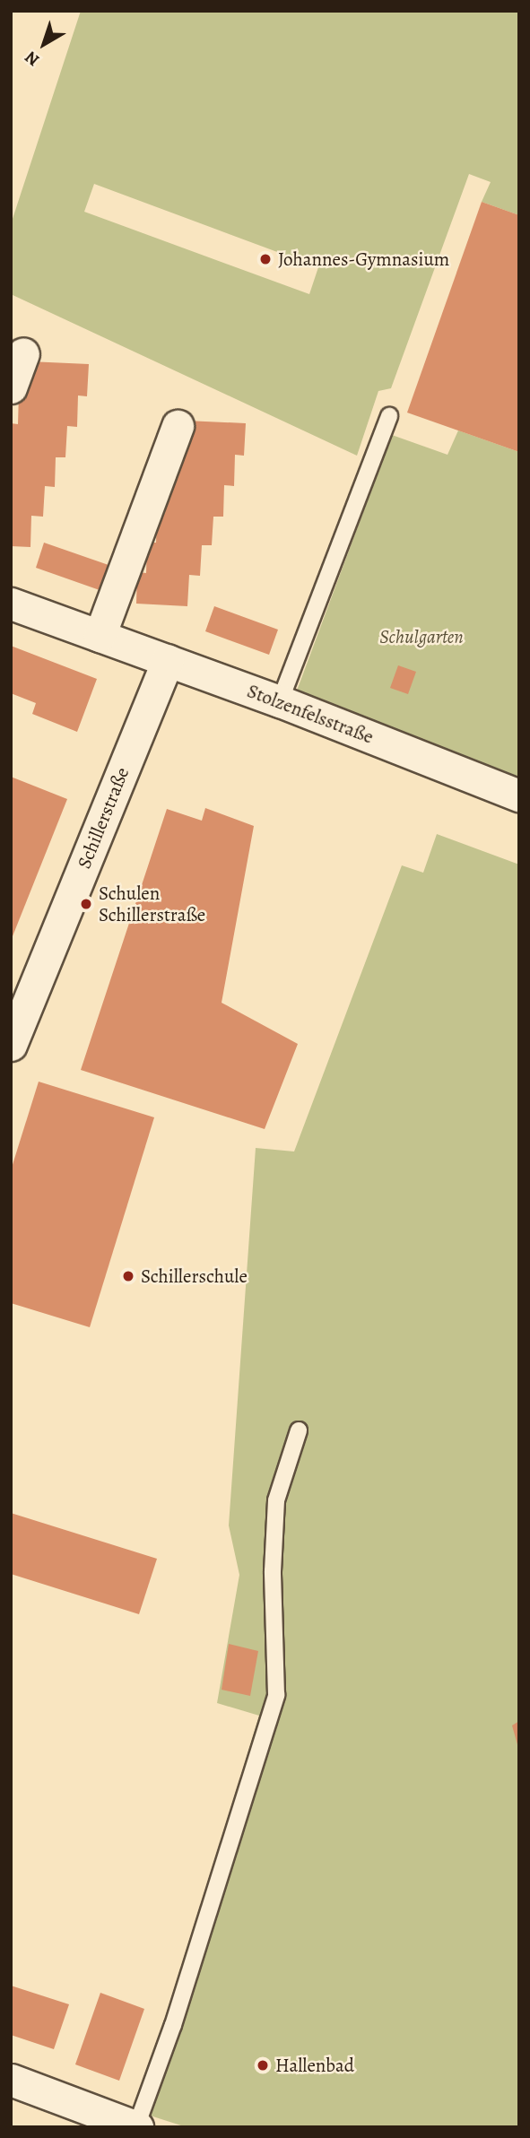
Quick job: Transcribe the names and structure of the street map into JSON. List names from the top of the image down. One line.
{"streets":{"street":["Stolzenfelsstraße","Schillerstraße"]},"crossings":[["Stolzenfelsstraße","Schillerstraße"]],"parks":["Schulgarten"],"places":["Johannes-Gymnasium","Schulen Schillerstraße","Schillerschule","Hallenbad"],"north":"bottom left"}
